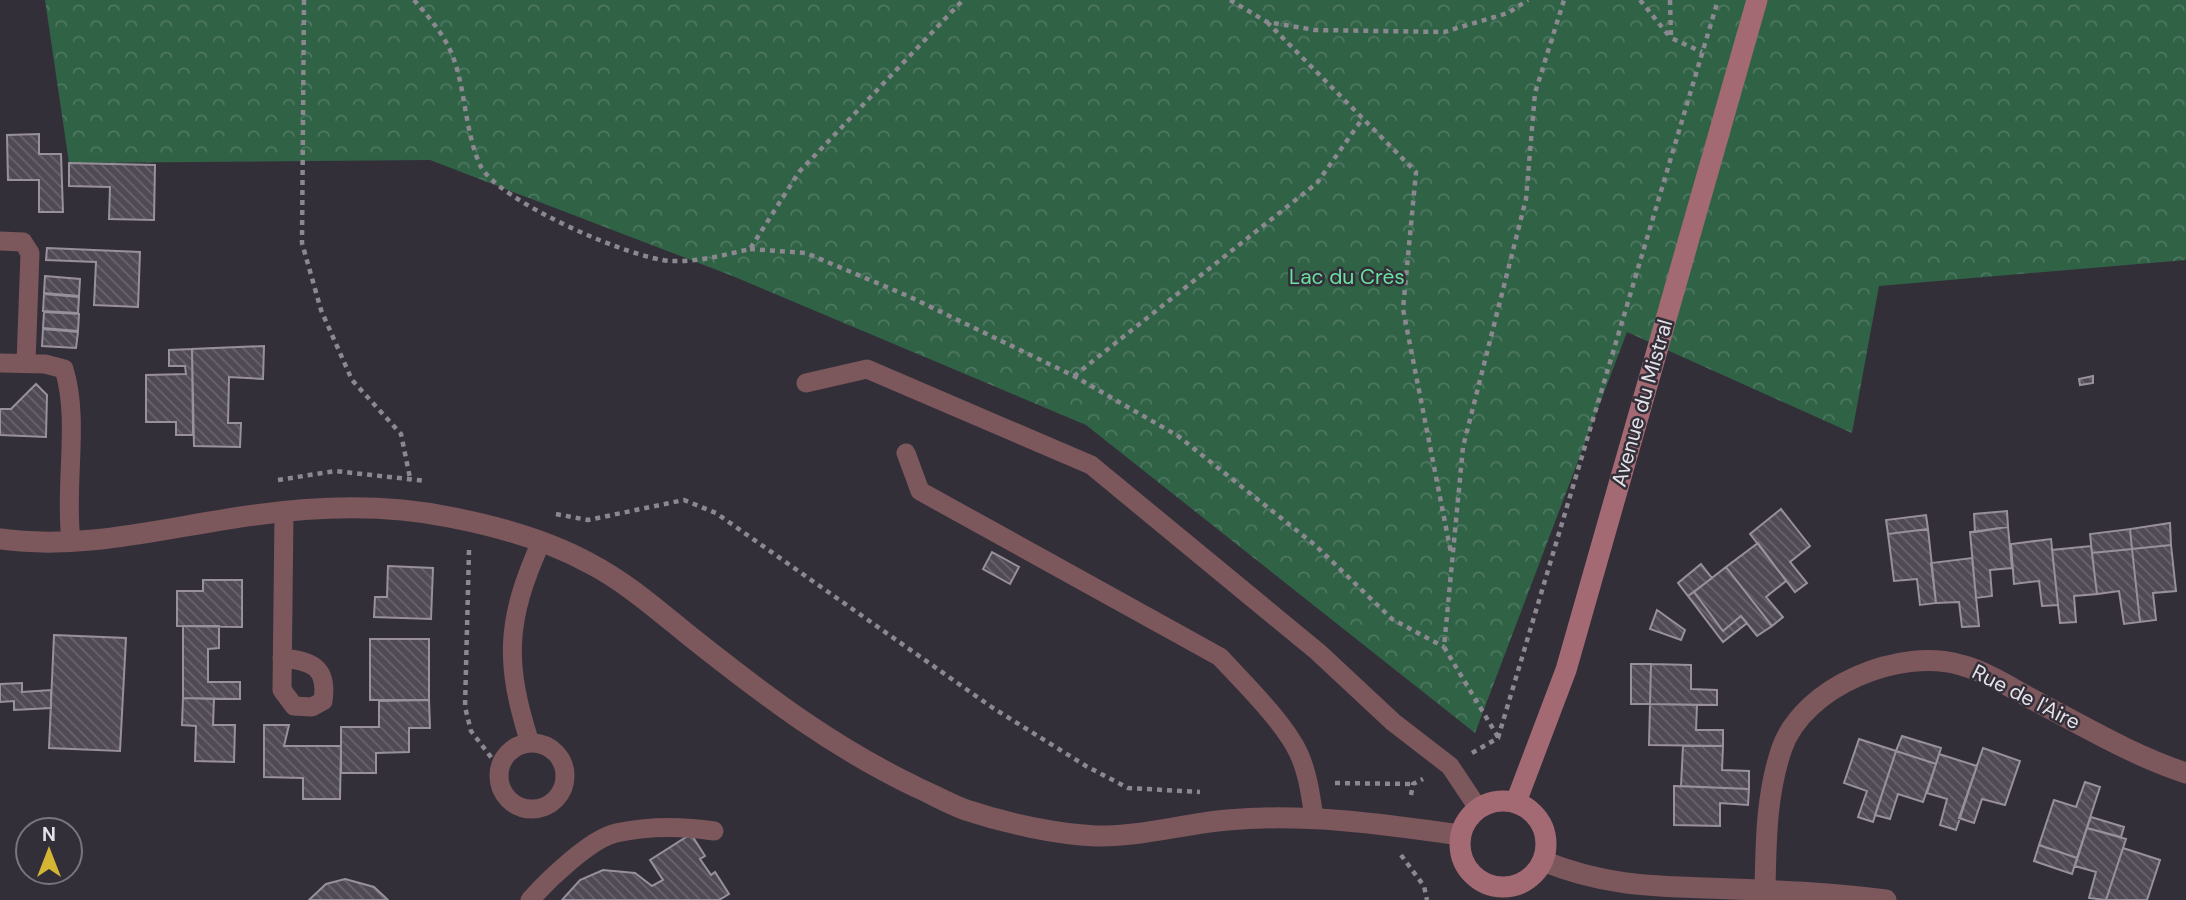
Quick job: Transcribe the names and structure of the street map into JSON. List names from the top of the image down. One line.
{"streets":{"street":["Avenue du Mistral","Rue de l'Aire"]},"parks":["Lac du Crès"],"north":"top"}
